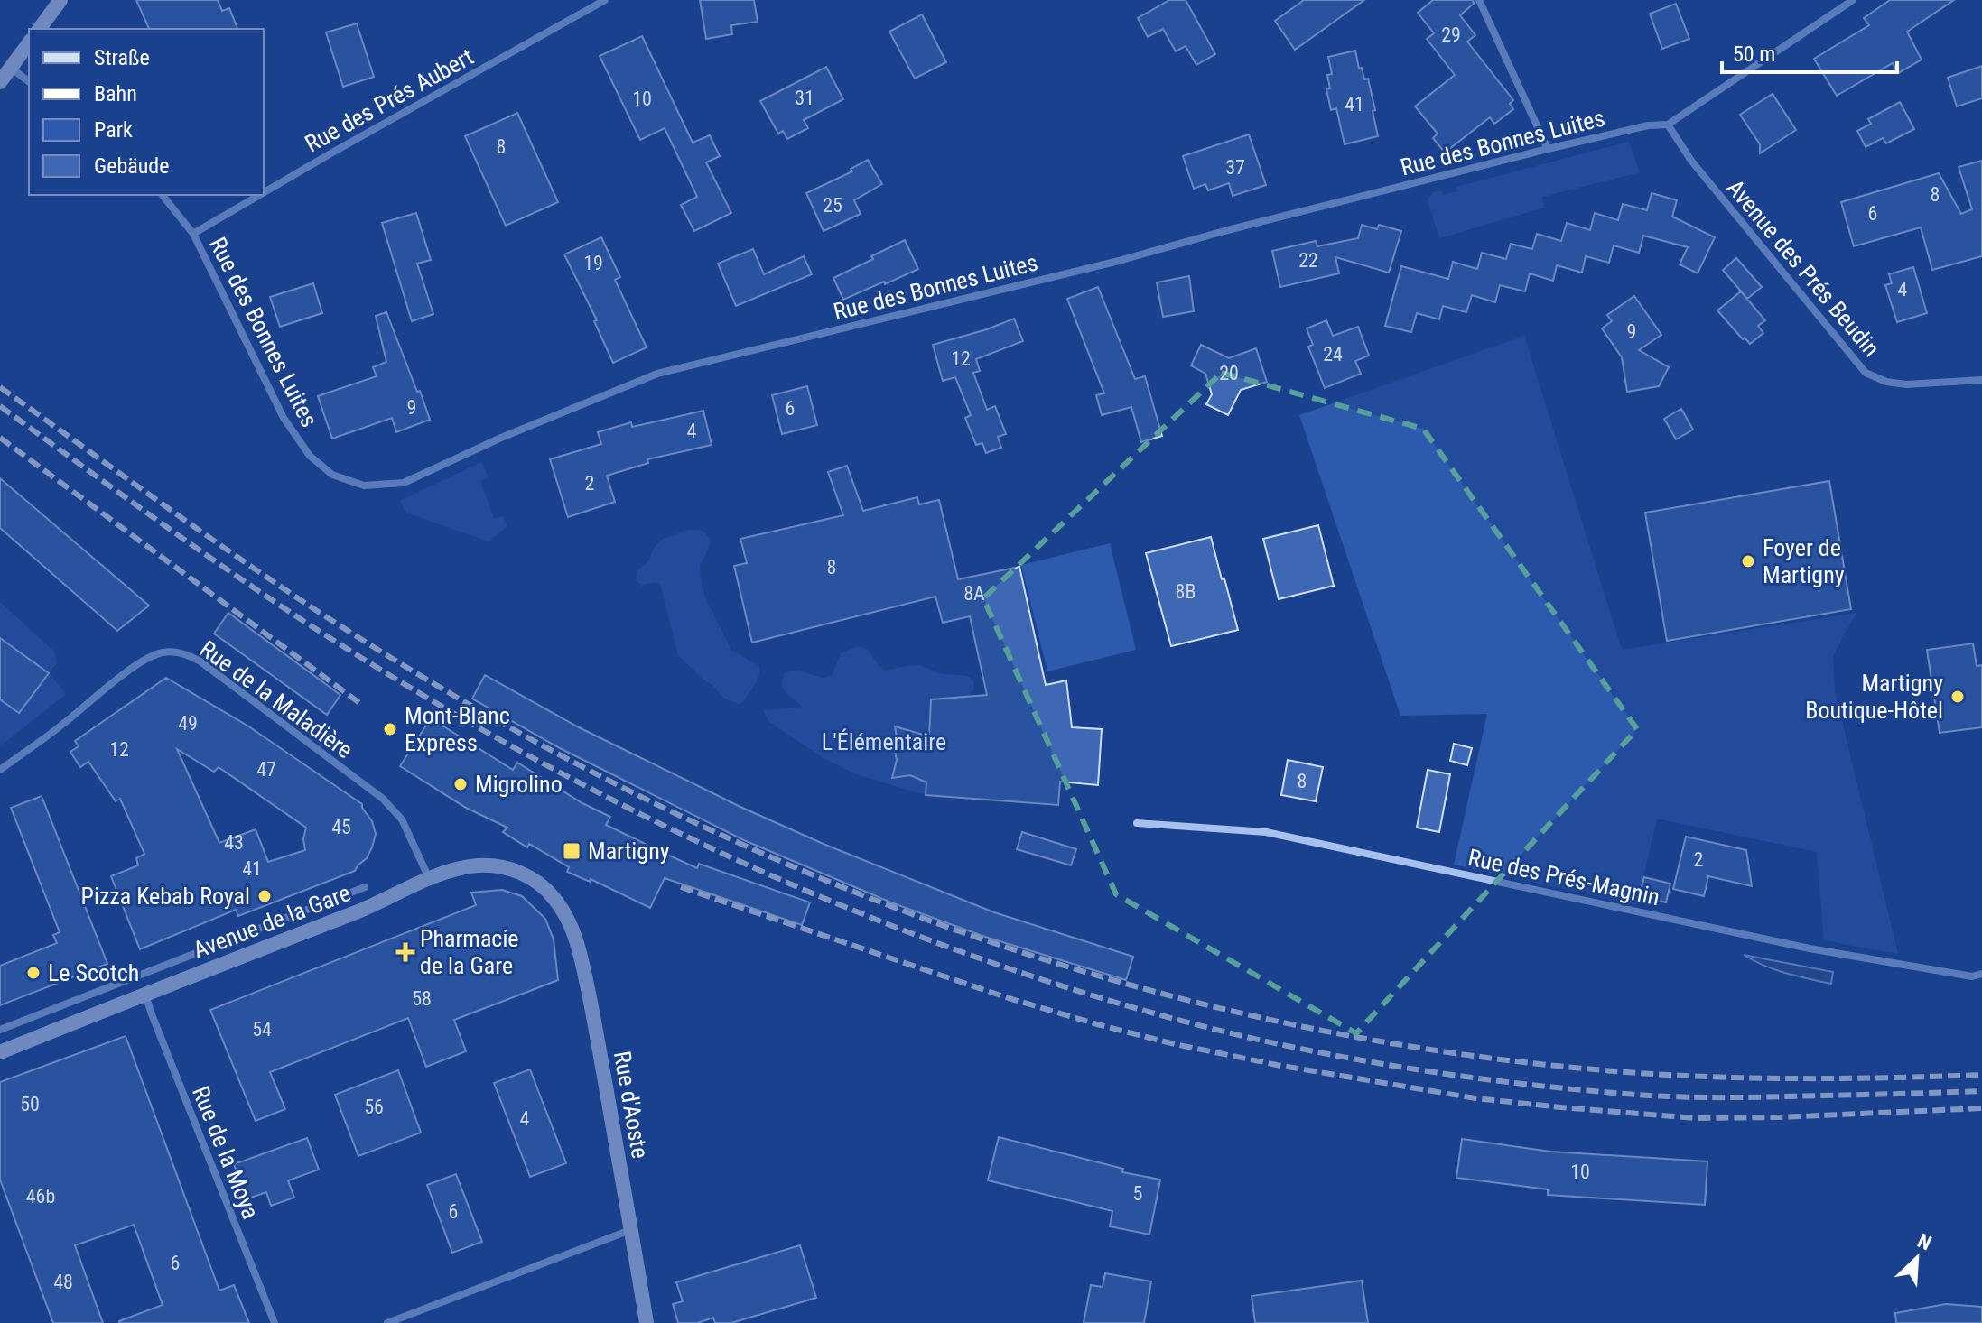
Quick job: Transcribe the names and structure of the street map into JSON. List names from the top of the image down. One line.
{"streets":{"street":["Rue des Prés Aubert","Rue des Bonnes Luites","Avenue des Prés Beudin","Rue de la Maladière","Rue des Prés-Magnin","Avenue de la Gare","Rue d'Aoste","Rue de la Moya"]},"crossings":[["Rue des Prés Aubert","Rue des Bonnes Luites"],["Rue des Bonnes Luites","Avenue des Prés Beudin"],["Rue de la Maladière","Avenue de la Gare"],["Avenue de la Gare","Rue d'Aoste"],["Avenue de la Gare","Rue de la Moya"]],"parks":["L'Élémentaire"],"places":{"other":["Foyer de Martigny","Martigny Boutique-Hôtel","Mont-Blanc Express","Migrolino","Pizza Kebab Royal","Le Scotch"],"transit":["Martigny"],"health":["Pharmacie de la Gare"]},"house_numbers":["29","31","10","41","8","37","8","25","6","22","19","4","9","24","12","20","9","6","4","2","8","8B","8A","49","12","47","8","45","43","2","41","58","54","50","56","4","10","5","46b","6","6","48"],"legend":["Straße","Bahn","Park","Gebäude"],"scale_bar":"50 m","north":"top right"}
